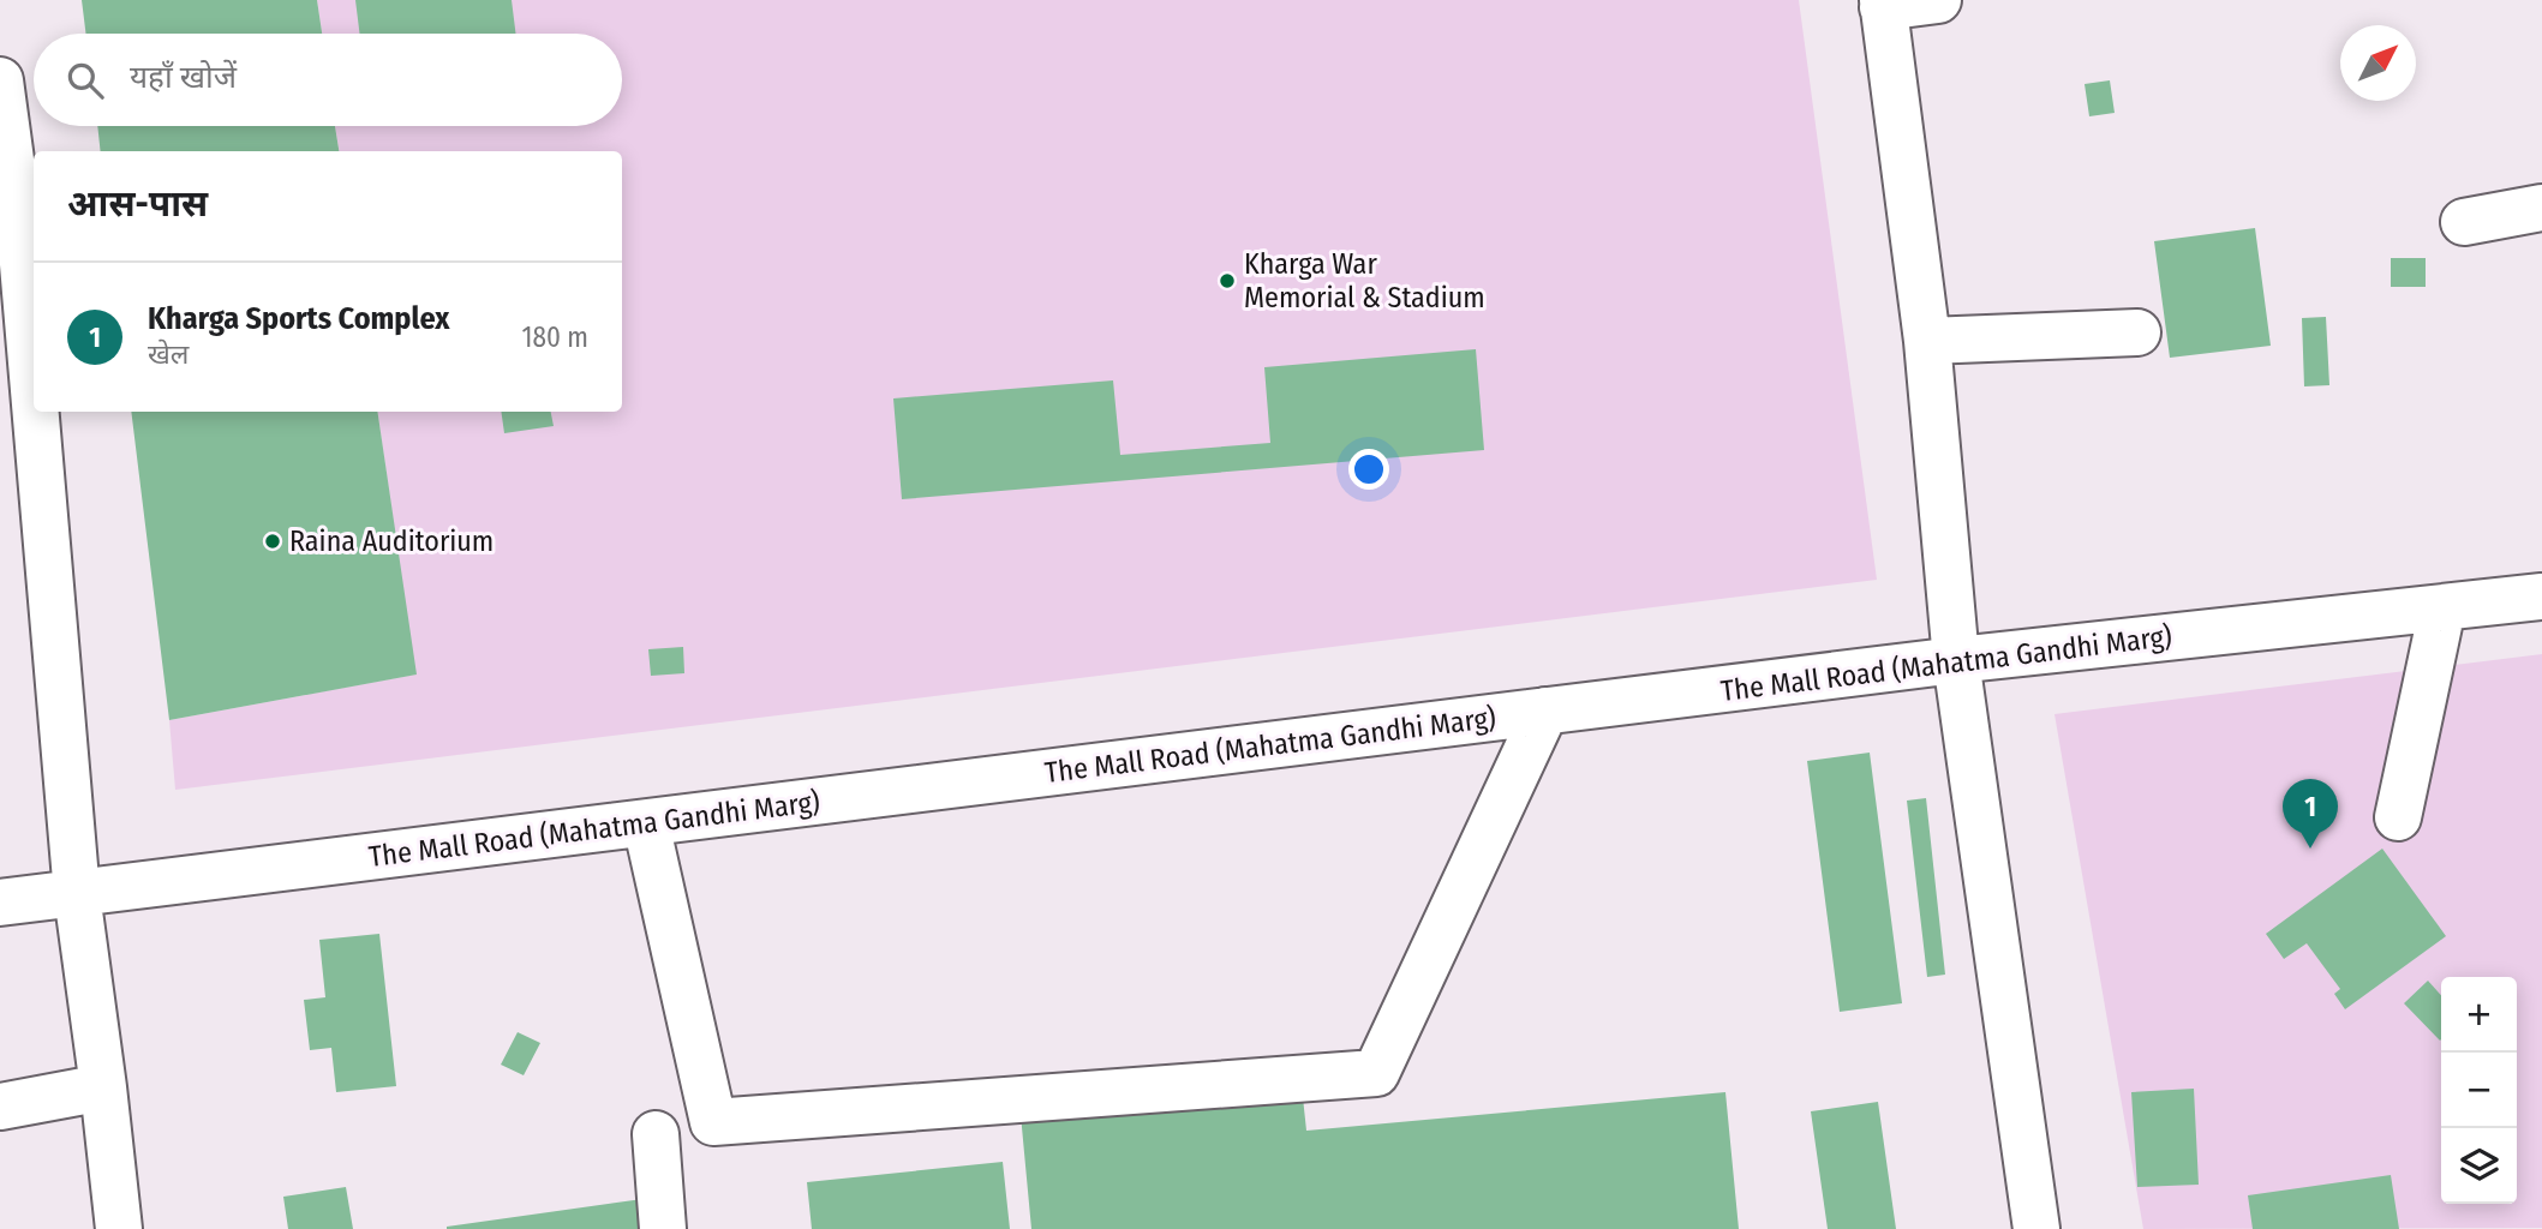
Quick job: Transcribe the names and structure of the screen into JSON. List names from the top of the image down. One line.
{"streets":{"street":["The Mall Road (Mahatma Gandhi Marg)"]},"places":["Kharga War Memorial & Stadium","Raina Auditorium"],"north":"top right","page":{"search":"यहाँ खोजें","heading":"आस-पास","list":[{"mark":"1","name":"Kharga Sports Complex","note":"खेल","value":"180 m"}],"pins":"1","map_buttons":["+","−"]}}
